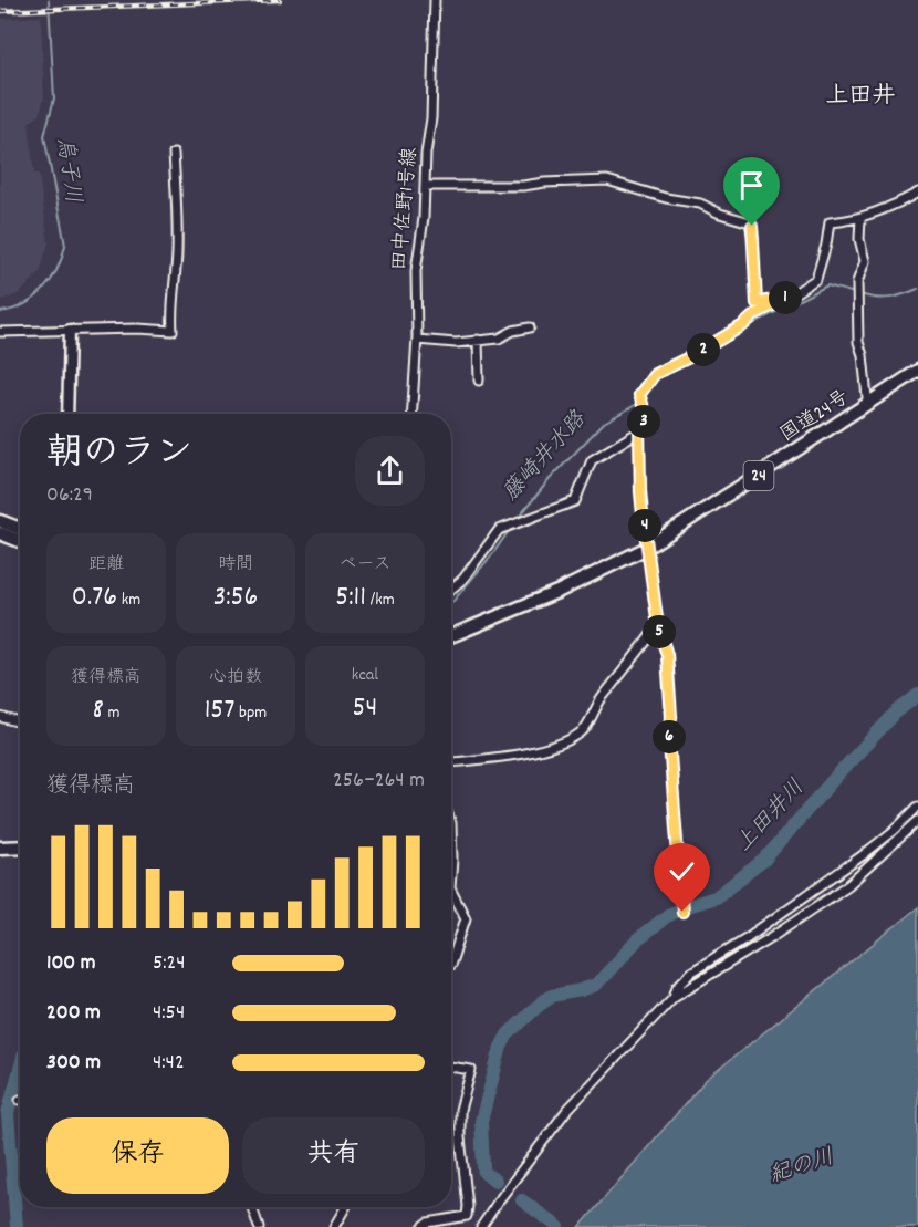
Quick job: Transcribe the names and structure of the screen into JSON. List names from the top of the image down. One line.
{"streets":{"main road":["国道24号","24"],"street":["田中佐野1号線"]},"districts":["上田井"],"water":["烏子川","藤崎井水路","上田井川","紀の川"],"page":{"pins":["1","2","3","4","5","6"],"heading":["朝のラン","06:29"],"stats":[["距離","0.76 km"],["時間","3:56"],["ペース","5:11 /km"],["獲得標高","8 m"],["心拍数","157 bpm"],["kcal","54"]],"chart":["獲得標高","256–264 m"],"list":[{"name":"100 m","note":"5:24"},{"name":"200 m","note":"4:54"},{"name":"300 m","note":"4:42"}],"buttons":["保存","共有"]}}
